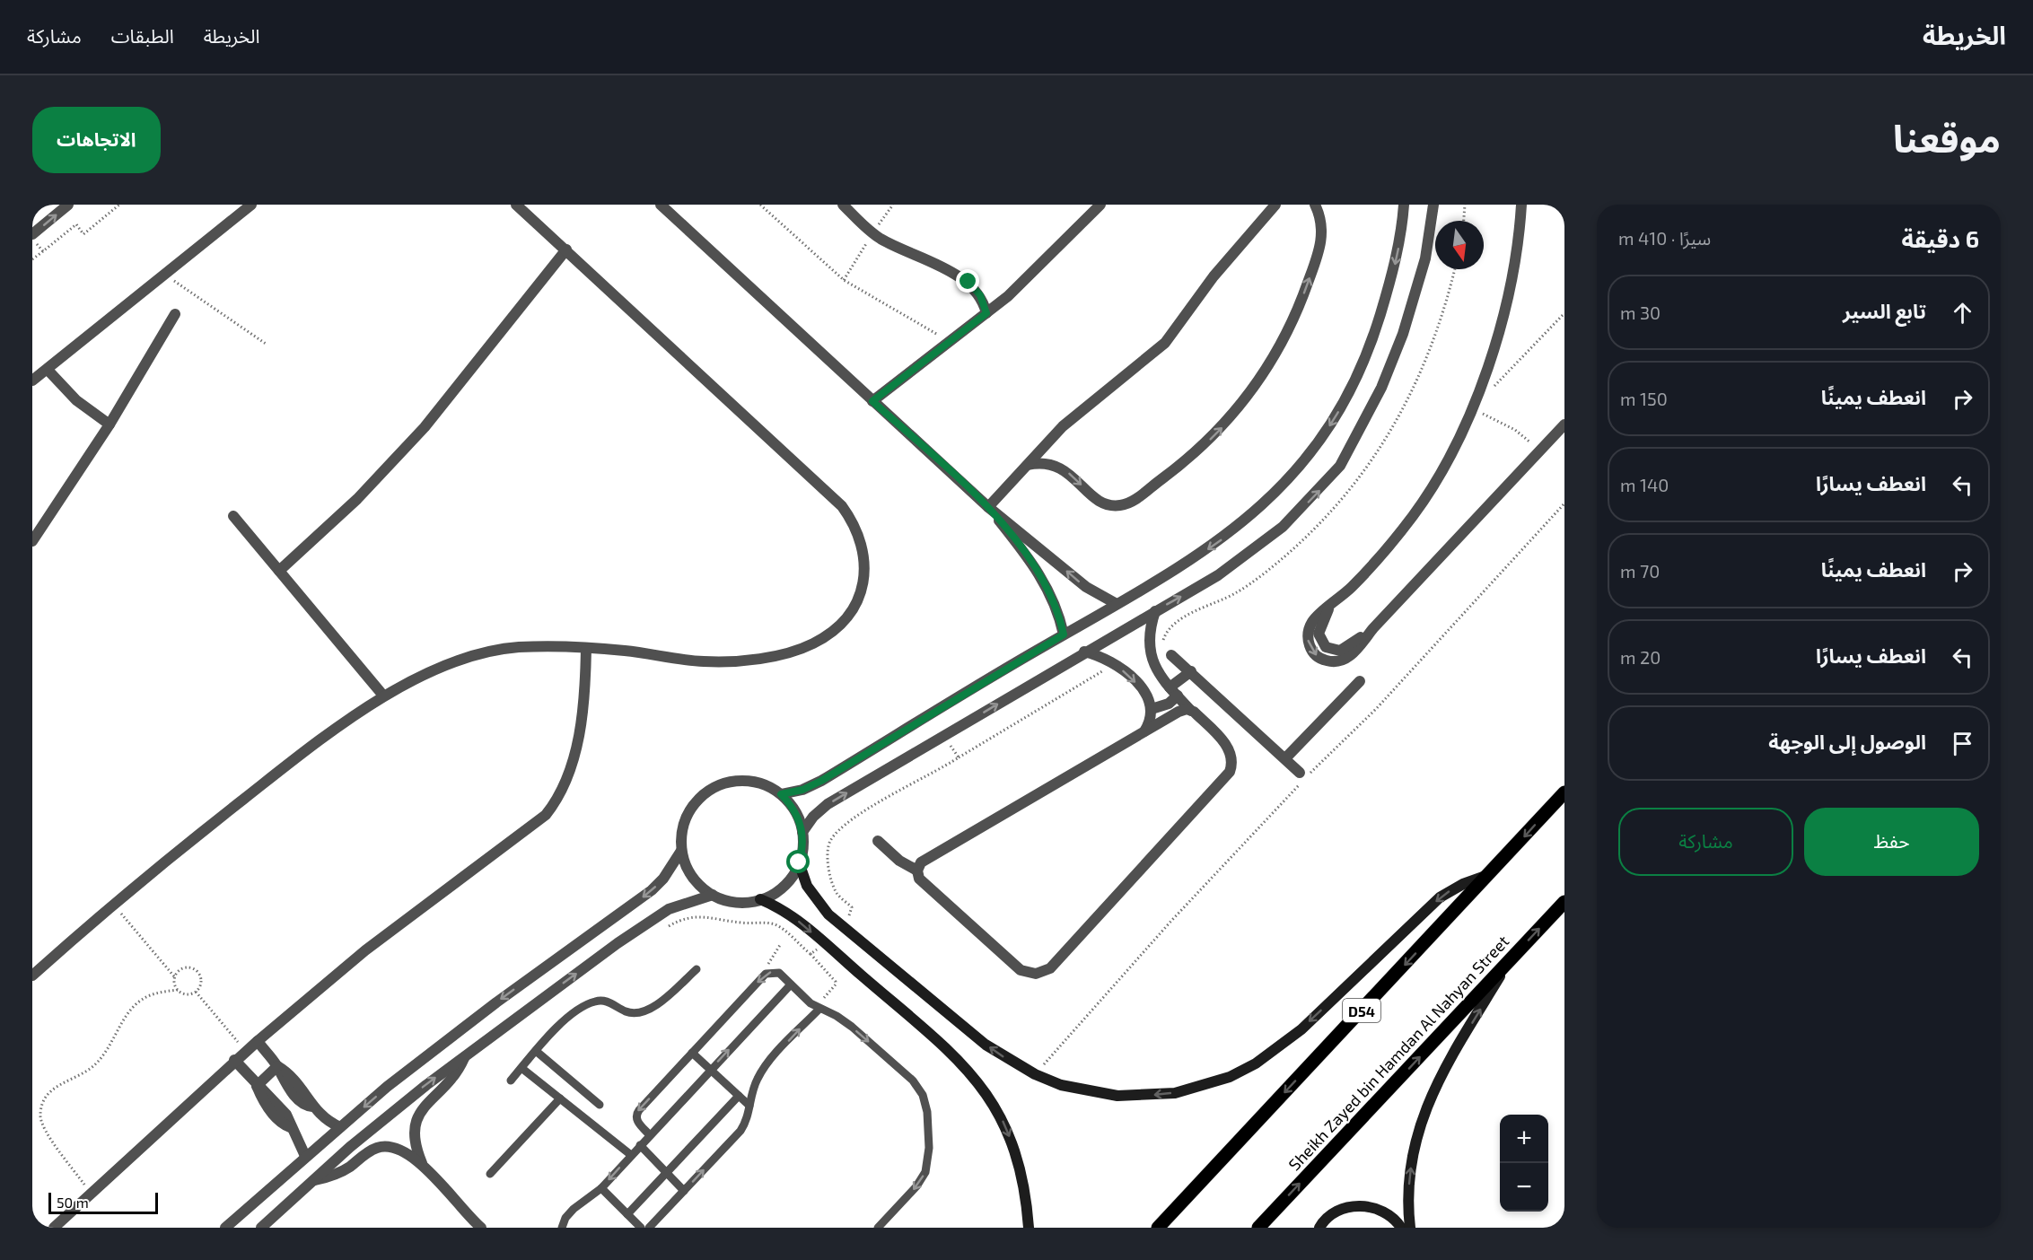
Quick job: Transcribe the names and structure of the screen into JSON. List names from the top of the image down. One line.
{"streets":{"main road":["D54","Sheikh Zayed bin Hamdan Al Nahyan Street"]},"scale_bar":"50 m","north":"bottom","page":{"header":"الخريطة","nav":["الخريطة","الطبقات","مشاركة"],"title":"موقعنا","buttons":["الاتجاهات",["حفظ","مشاركة"]],"heading":["6 دقيقة","سيرًا · 410 m"],"list":[["تابع السير","30 m"],["انعطف يمينًا","150 m"],["انعطف يسارًا","140 m"],["انعطف يمينًا","70 m"],["انعطف يسارًا","20 m"],"الوصول إلى الوجهة"],"map_buttons":["+","−"],"scale":"50 m"}}
